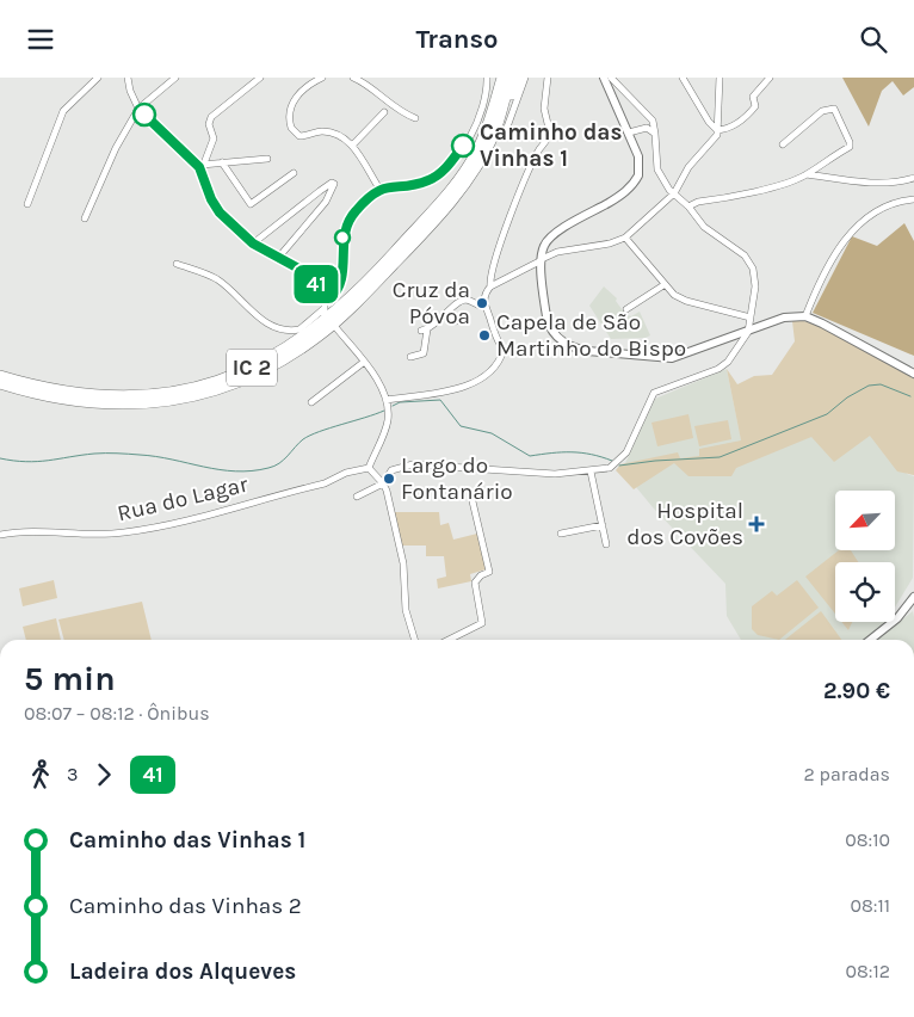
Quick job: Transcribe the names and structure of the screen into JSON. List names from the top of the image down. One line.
{"streets":{"highway":["IC 2"],"street":["Rua do Lagar"]},"places":{"other":["Caminho das Vinhas 1","Cruz da Póvoa","Capela de São Martinho do Bispo","Largo do Fontanário"],"health":["Hospital dos Covões"]},"lines":["bus line 41"],"north":"bottom left","page":{"header":"Transo","on_map":"41","heading":["5 min","08:07 – 08:12 · Ônibus","2.90 €"],"legs":["3","41","2 paradas"],"list":[{"name":"Caminho das Vinhas 1","value":"08:10"},{"name":"Caminho das Vinhas 2","value":"08:11"},{"name":"Ladeira dos Alqueves","value":"08:12"}]}}
